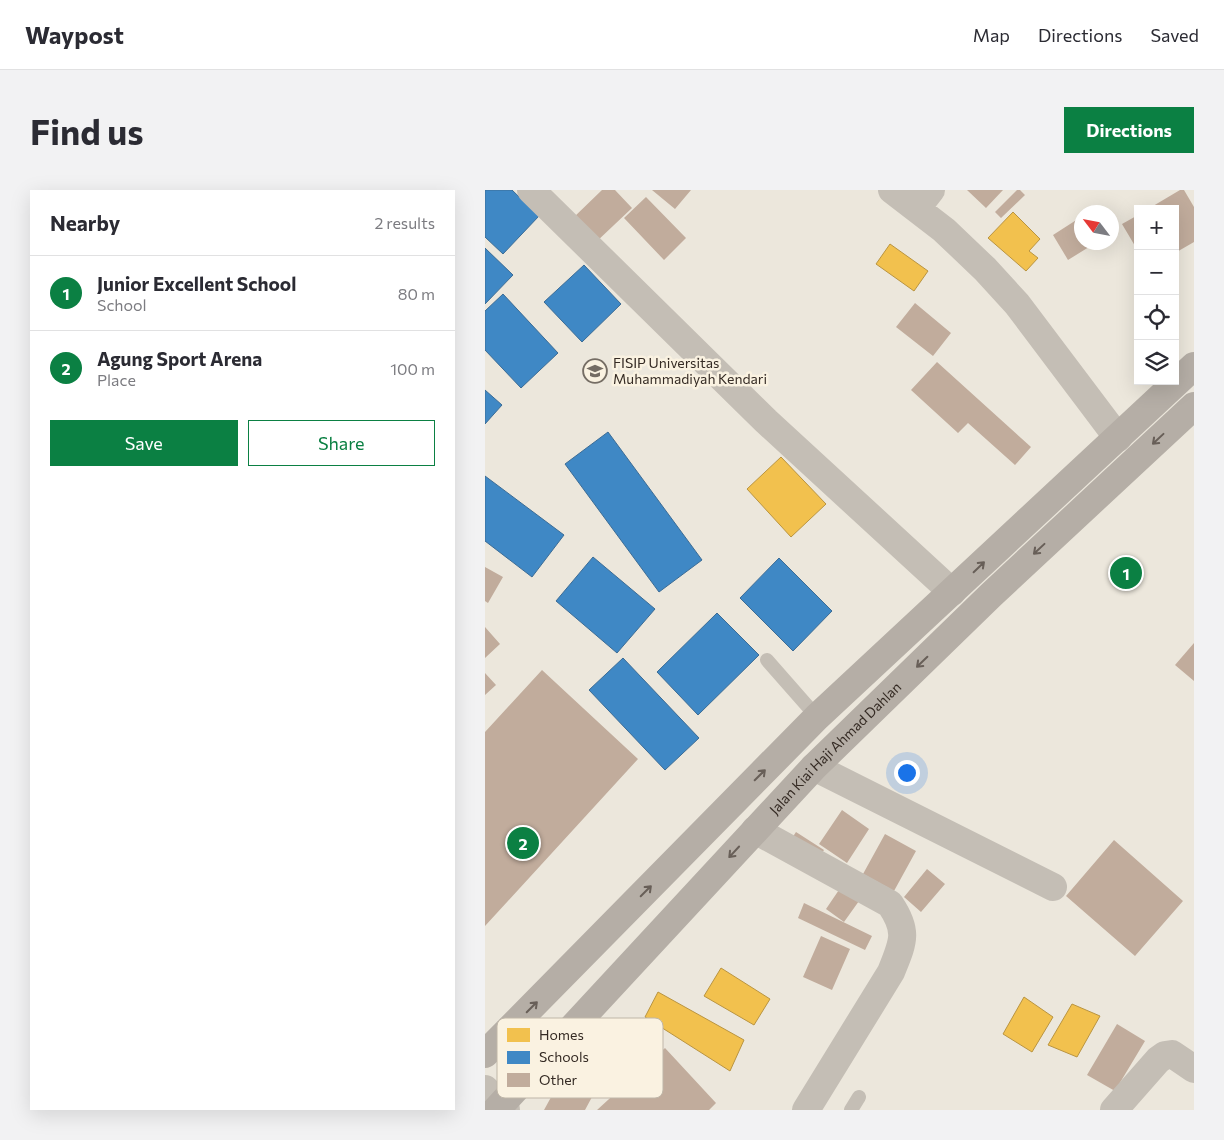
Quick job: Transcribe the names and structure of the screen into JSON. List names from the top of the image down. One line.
{"streets":{"main road":["Jalan Kiai Haji Ahmad Dahlan"]},"places":{"school or university":["FISIP Universitas Muhammadiyah Kendari"]},"legend":["Homes","Schools","Other"],"north":"top left","page":{"header":"Waypost","nav":["Map","Directions","Saved"],"buttons":["Directions",["Save","Share"]],"title":"Find us","heading":["Nearby","2 results"],"map_buttons":["+","−"],"list":[{"mark":"1","name":"Junior Excellent School","note":"School","value":"80 m"},{"mark":"2","name":"Agung Sport Arena","note":"Place","value":"100 m"}],"pins":["1","2"]}}
